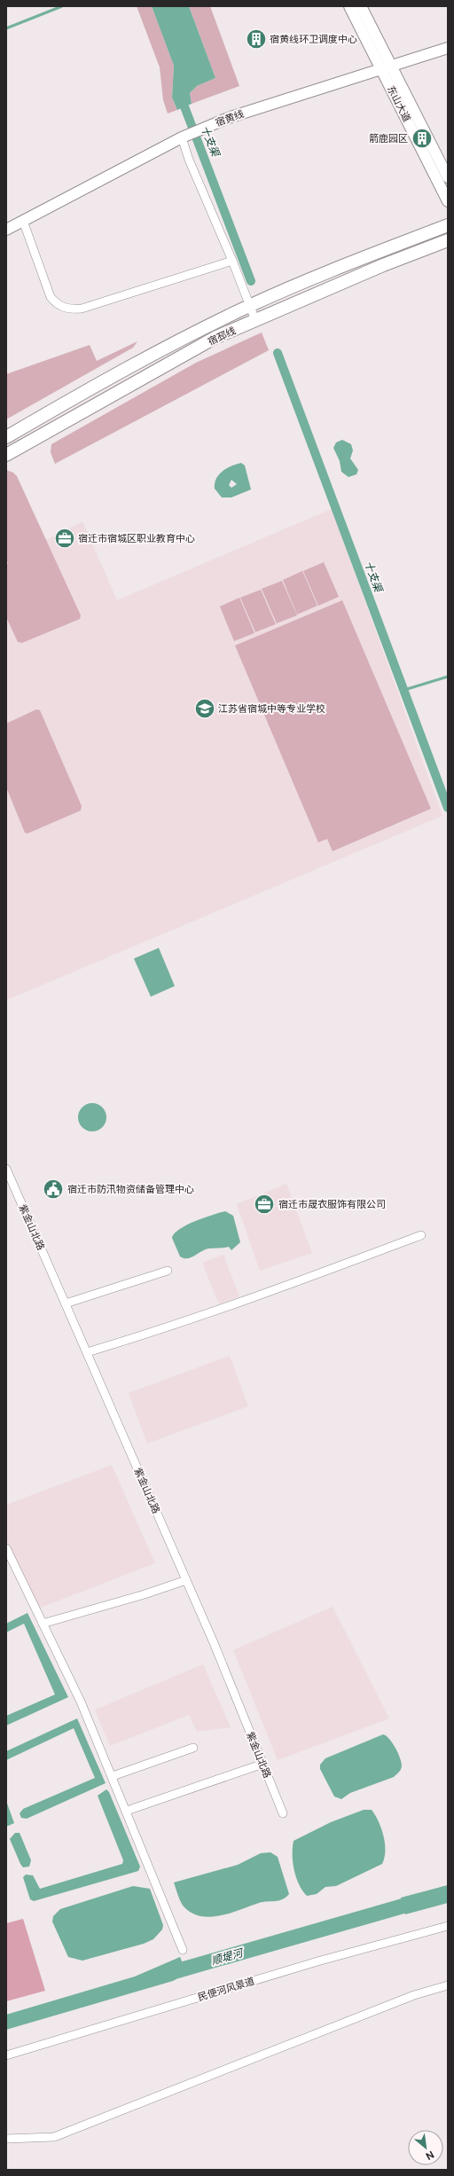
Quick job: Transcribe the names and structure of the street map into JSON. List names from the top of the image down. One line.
{"streets":{"main road":["东山大道","宿黄线","宿邳线"],"street":["紫金山北路","民便河风景道"]},"crossings":[["东山大道","宿黄线"]],"water":["十支渠","顺堤河"],"places":{"building":["宿黄线环卫调度中心","箭鹿园区"],"office":["宿迁市宿城区职业教育中心","宿迁市晟衣服饰有限公司"],"school or university":["江苏省宿城中等专业学校"],"public building":["宿迁市防汛物资储备管理中心"]},"north":"bottom right"}
